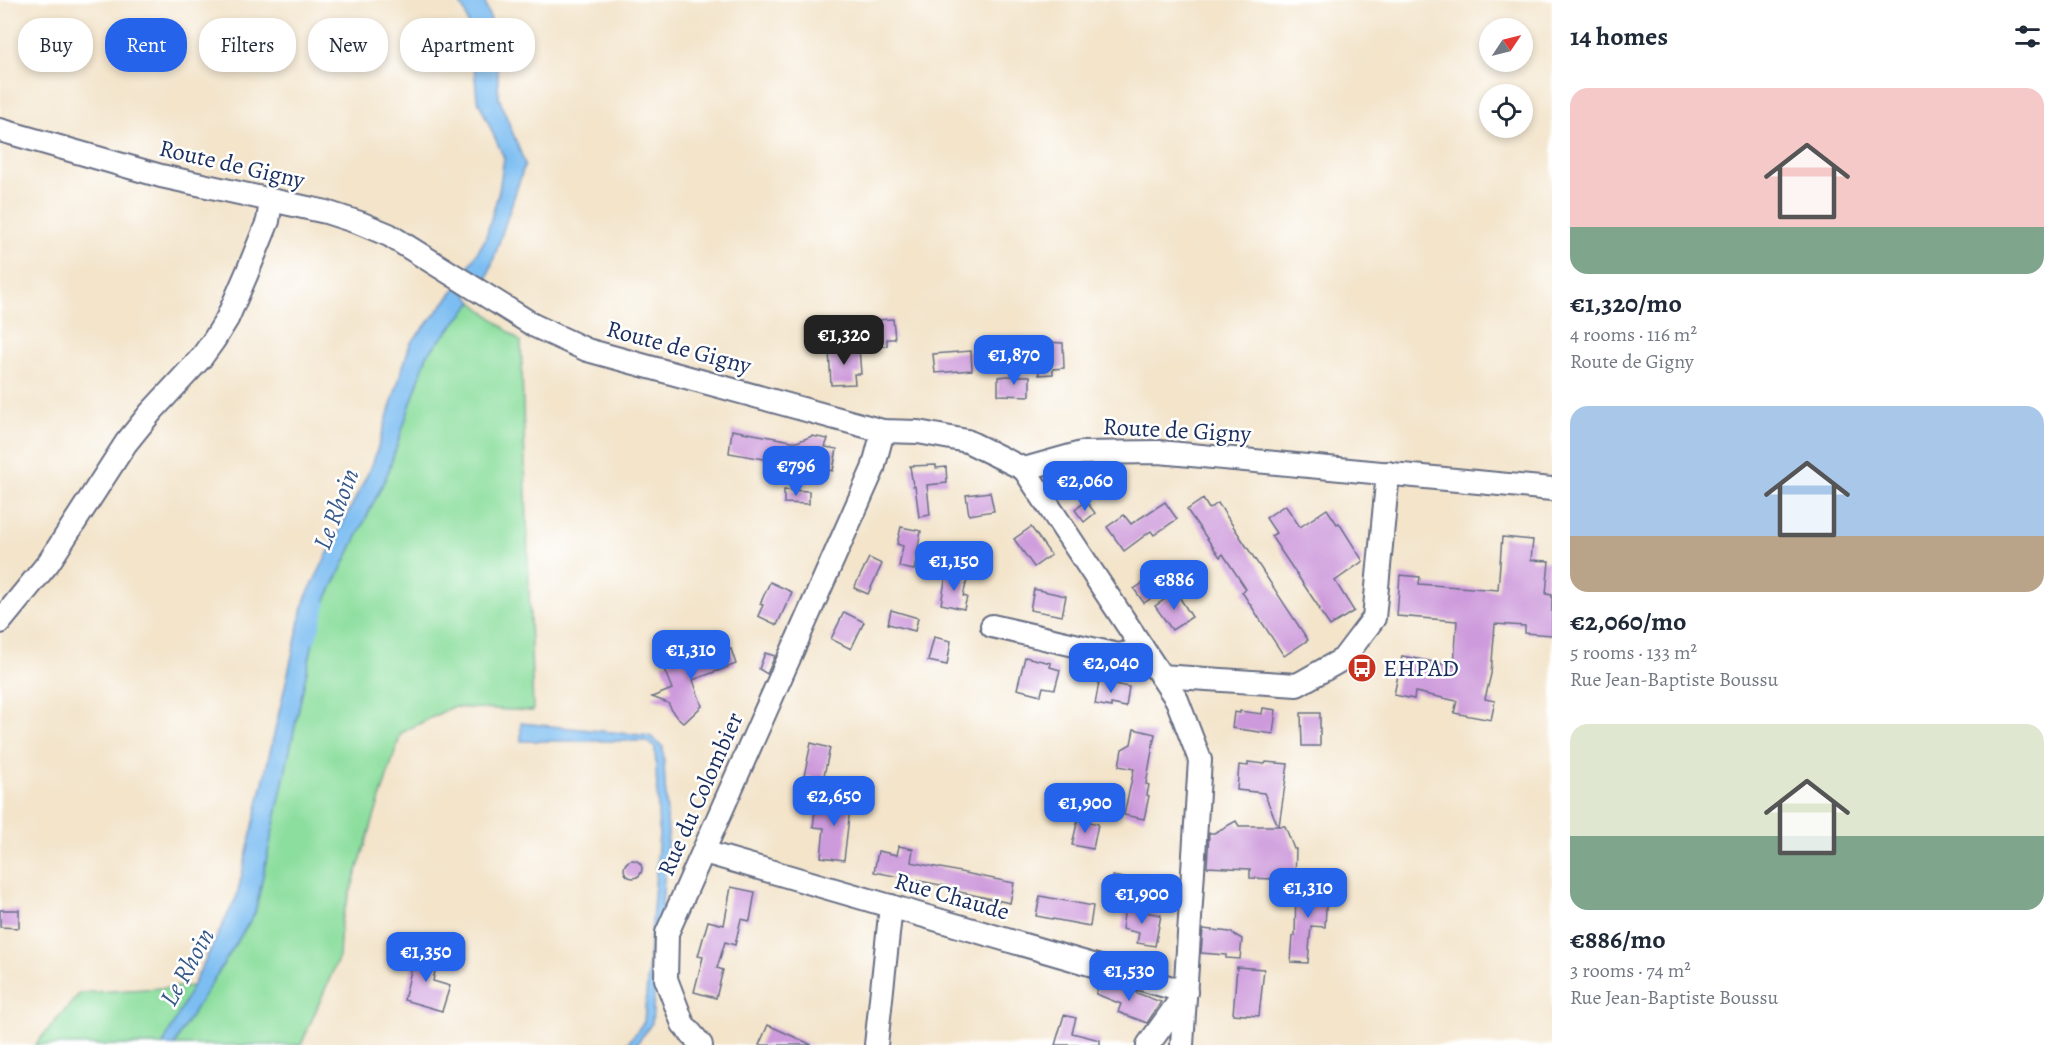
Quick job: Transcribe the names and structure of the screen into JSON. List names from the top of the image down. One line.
{"streets":{"street":["Route de Gigny","Rue du Colombier","Rue Chaude"]},"crossings":[["Route de Gigny","Rue du Colombier"],["Rue du Colombier","Rue Chaude"]],"water":["Le Rhoin"],"places":{"bus stop":["EHPAD"]},"north":"top right","page":{"heading":"14 homes","chip":["Buy","Rent","Filters","New","Apartment"],"list":[{"name":"€1,320/mo","note":"4 rooms · 116 m² · Route de Gigny"},{"name":"€2,060/mo","note":"5 rooms · 133 m² · Rue Jean-Baptiste Boussu"},{"name":"€886/mo","note":"3 rooms · 74 m² · Rue Jean-Baptiste Boussu"}],"price":["€1,320","€1,870","€796","€2,060","€1,150","€886","€1,310","€2,040","€2,650","€1,900","€1,310","€1,900","€1,350","€1,530"]}}
